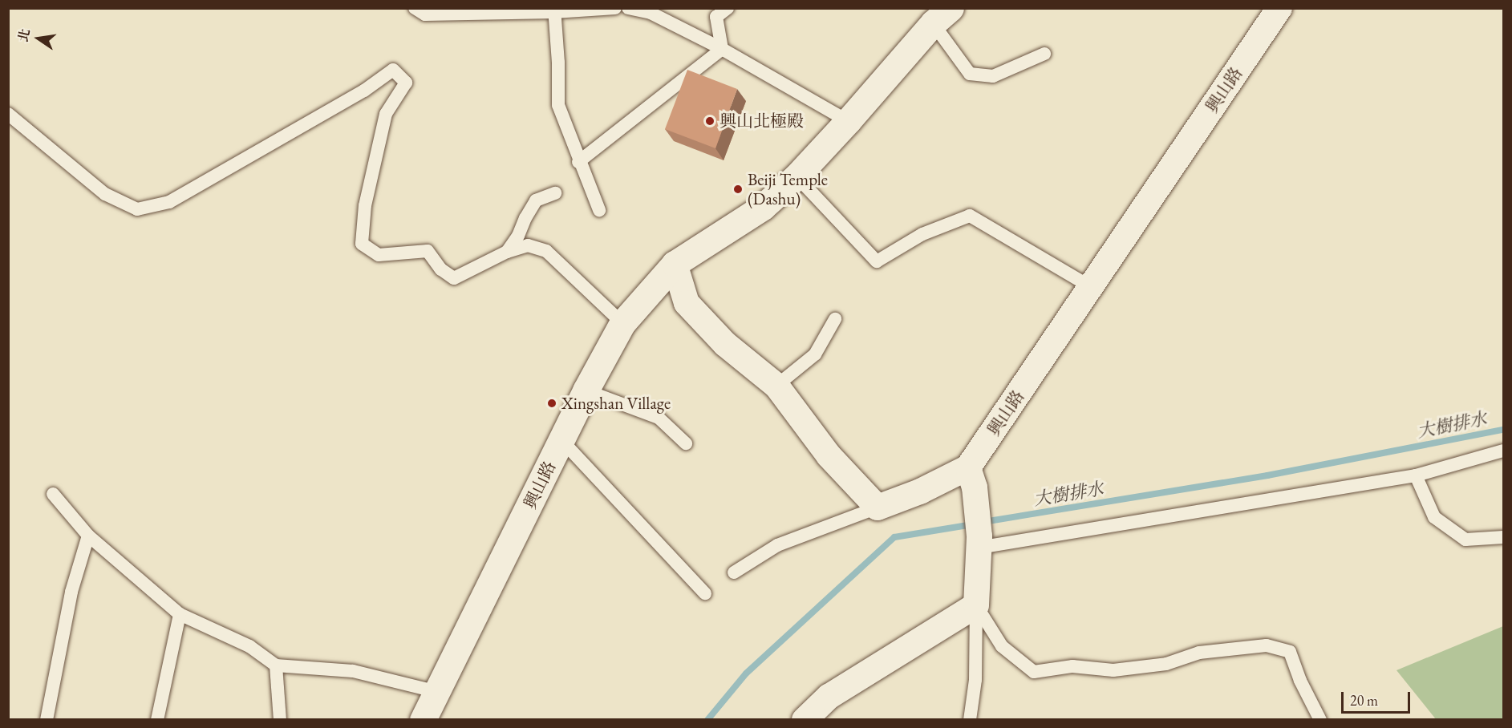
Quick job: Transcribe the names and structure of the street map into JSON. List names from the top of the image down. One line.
{"streets":{"main road":["興山路"]},"water":["大樹排水"],"places":["興山北極殿","Beiji Temple (Dashu)","Xingshan Village"],"scale_bar":"20 m","north":"left"}
